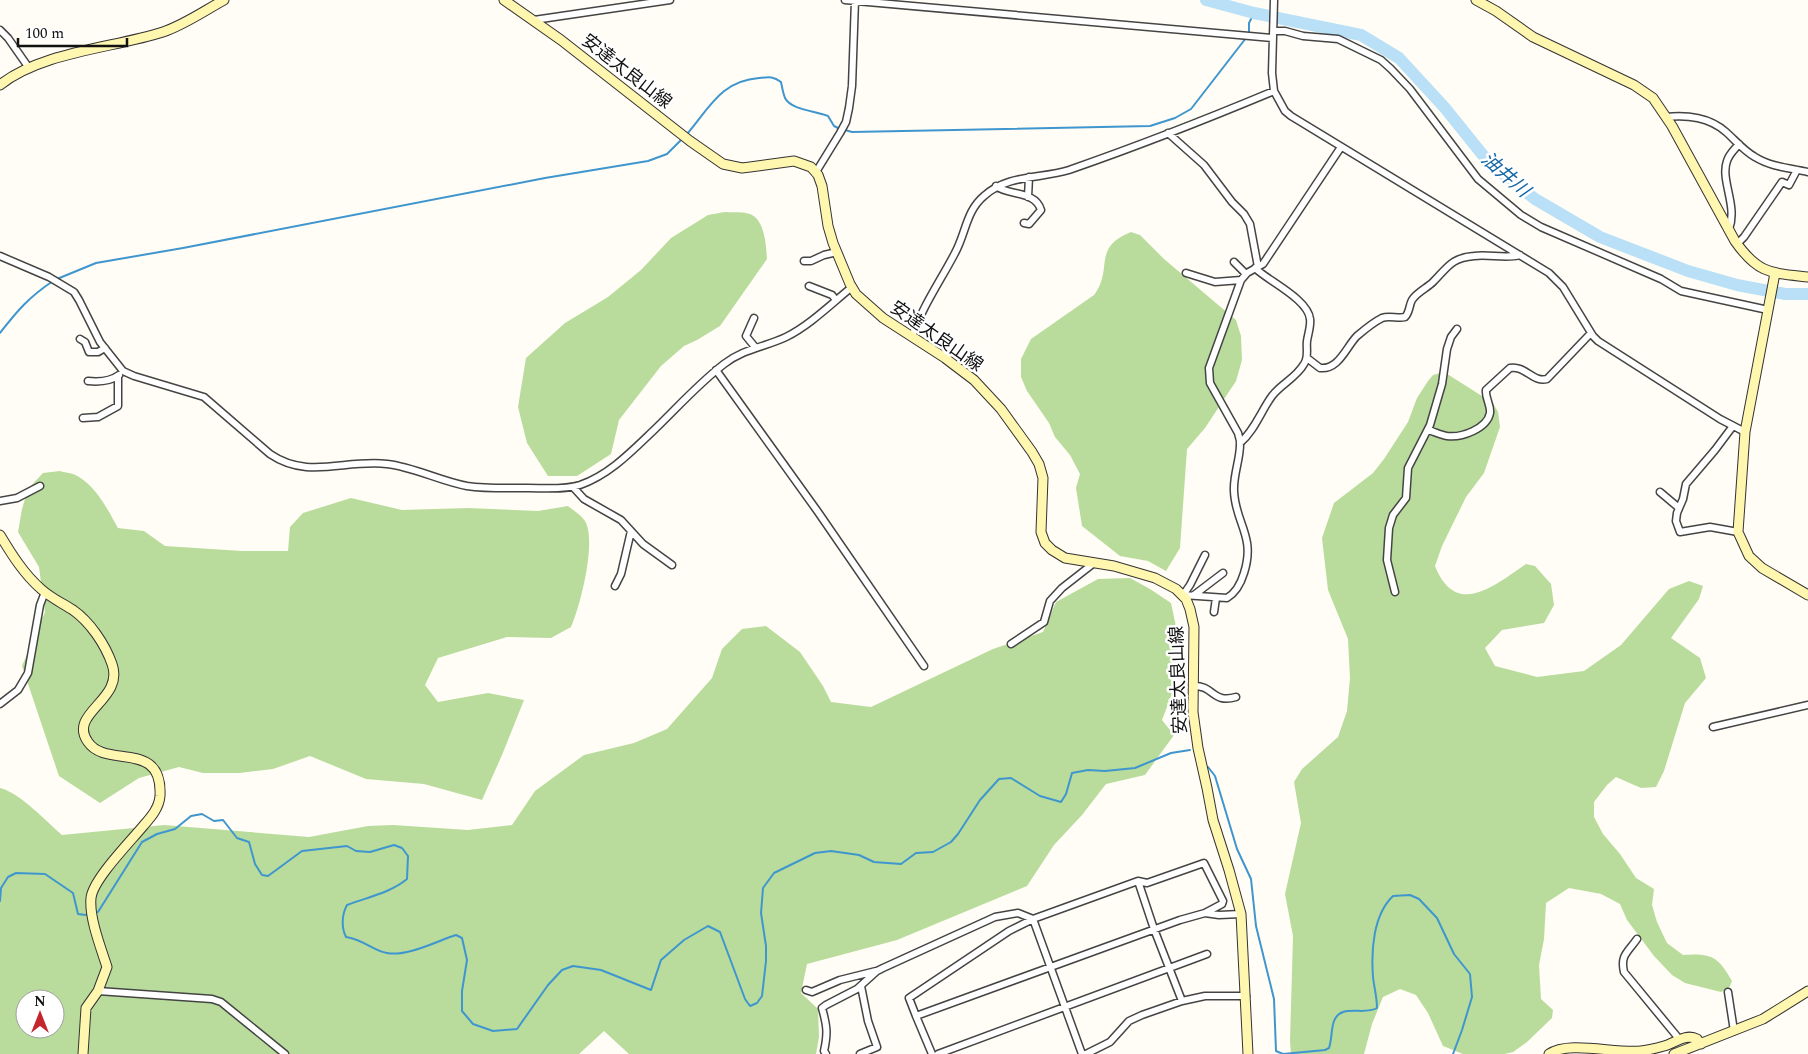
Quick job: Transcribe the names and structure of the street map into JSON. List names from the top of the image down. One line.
{"streets":{"street":["安達太良山線"]},"water":["油井川"],"scale_bar":"100 m","north":"top"}
